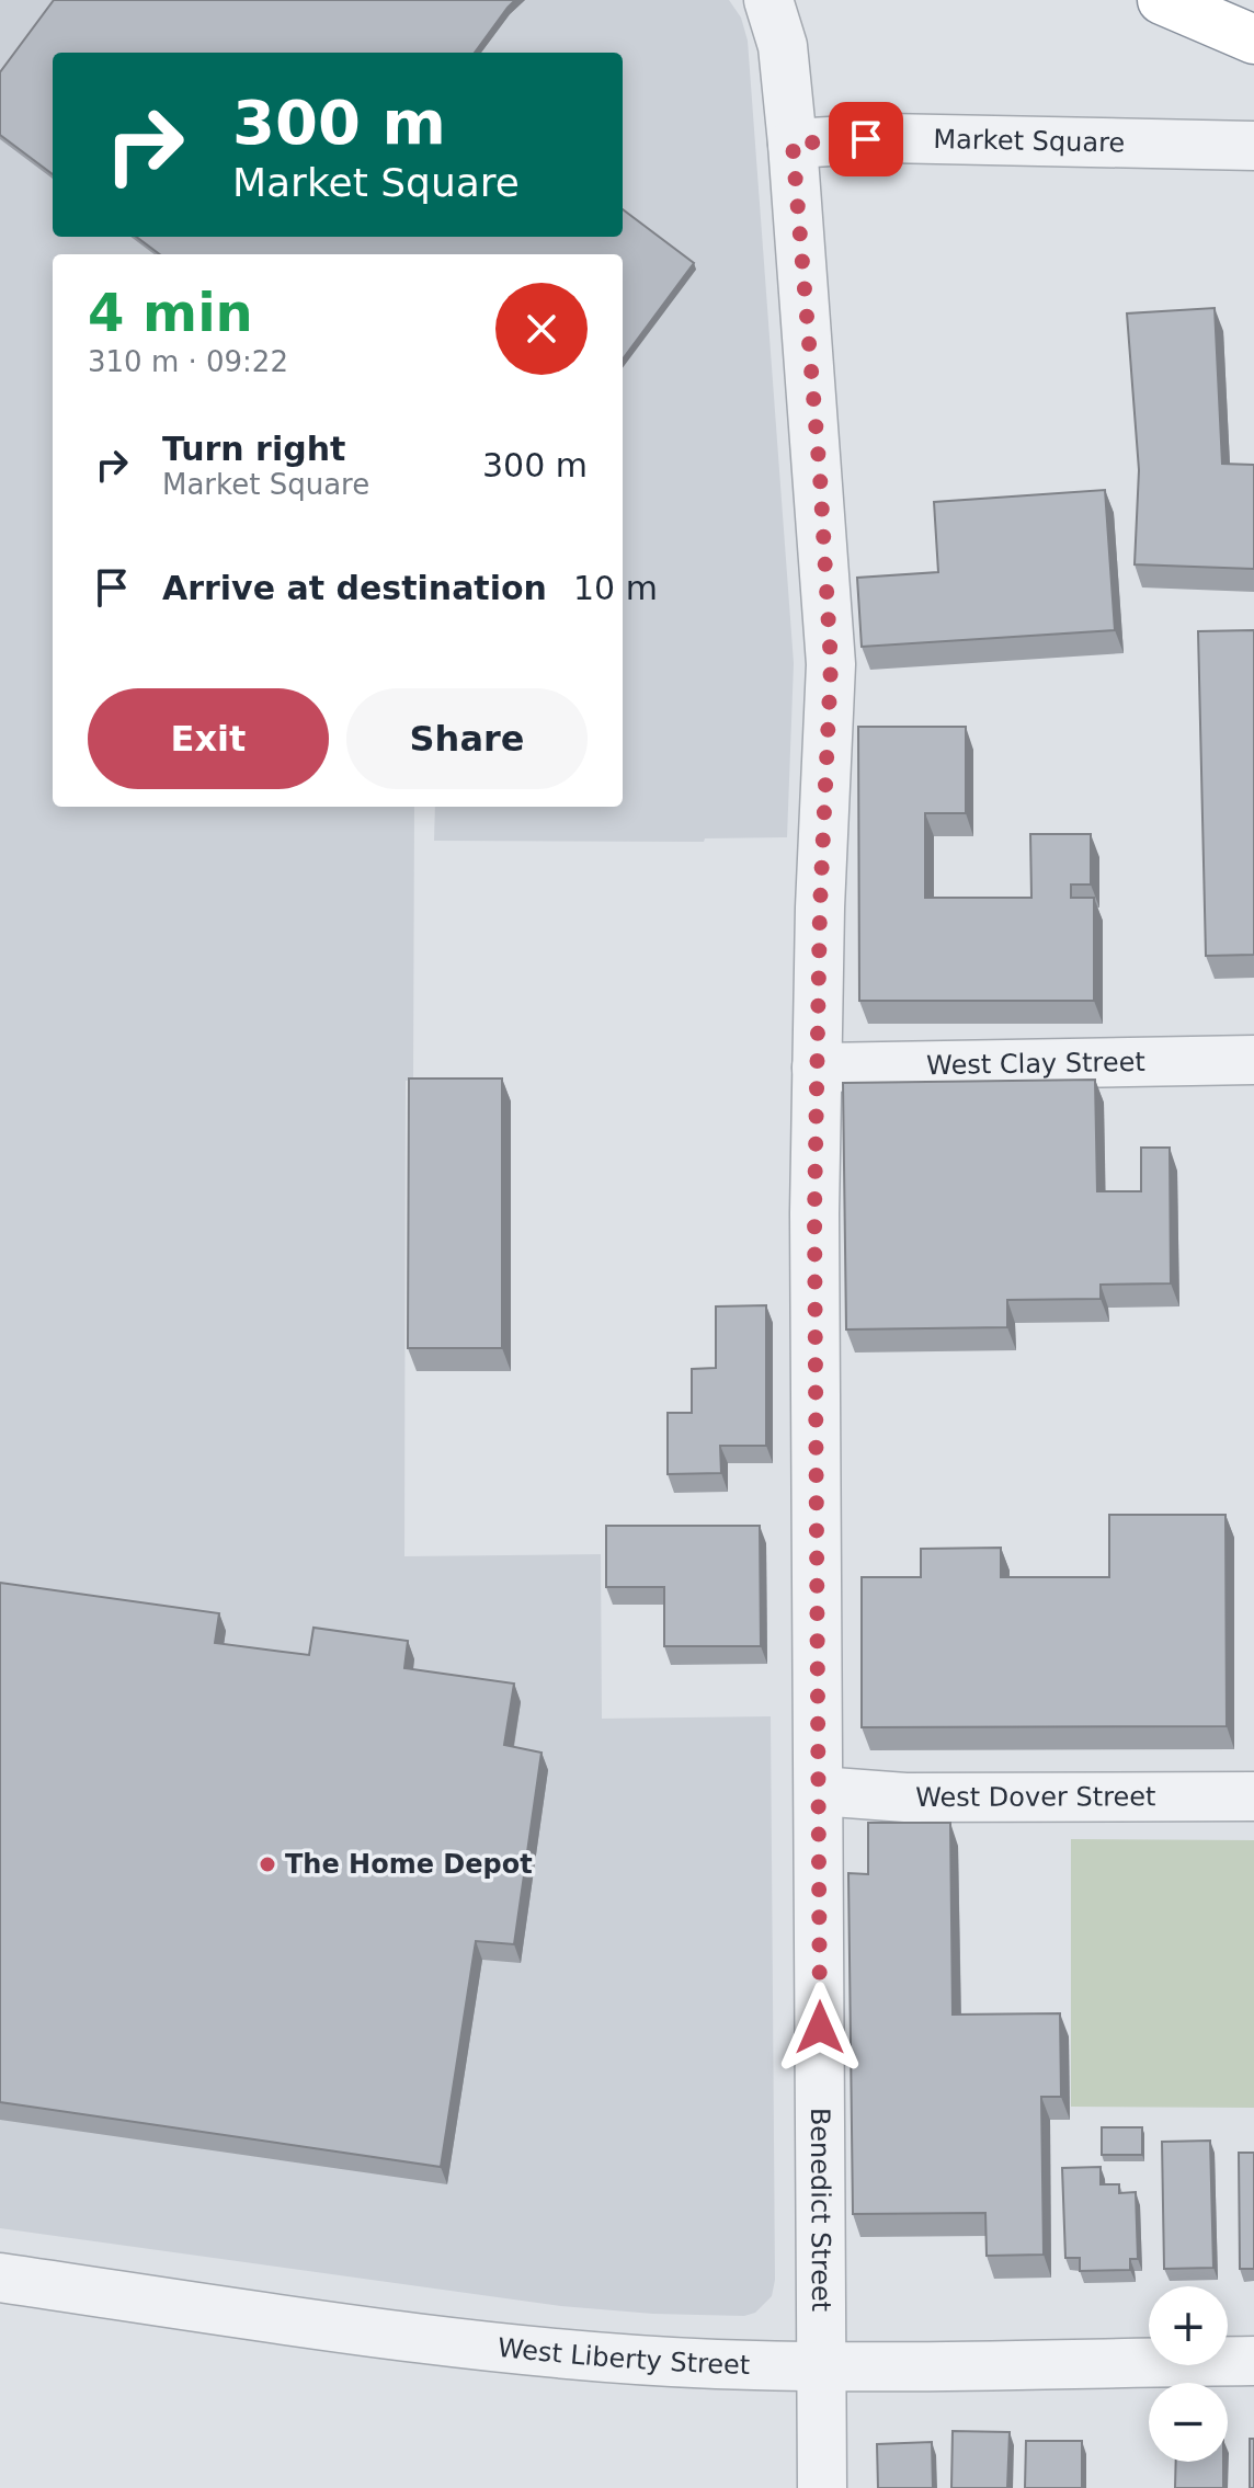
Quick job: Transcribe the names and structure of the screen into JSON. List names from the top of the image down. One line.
{"streets":{"street":["Market Square","West Clay Street","West Dover Street","Benedict Street","West Liberty Street"]},"crossings":[["Market Square","Benedict Street"],["West Clay Street","Benedict Street"],["West Dover Street","Benedict Street"],["Benedict Street","West Liberty Street"]],"places":["The Home Depot"],"page":{"turn":["300 m","Market Square"],"heading":["4 min","310 m · 09:22"],"list":[{"name":"Turn right","note":"Market Square","value":"300 m"},{"name":"Arrive at destination","value":"10 m"}],"buttons":["Exit","Share"],"map_buttons":["+","−"]}}
